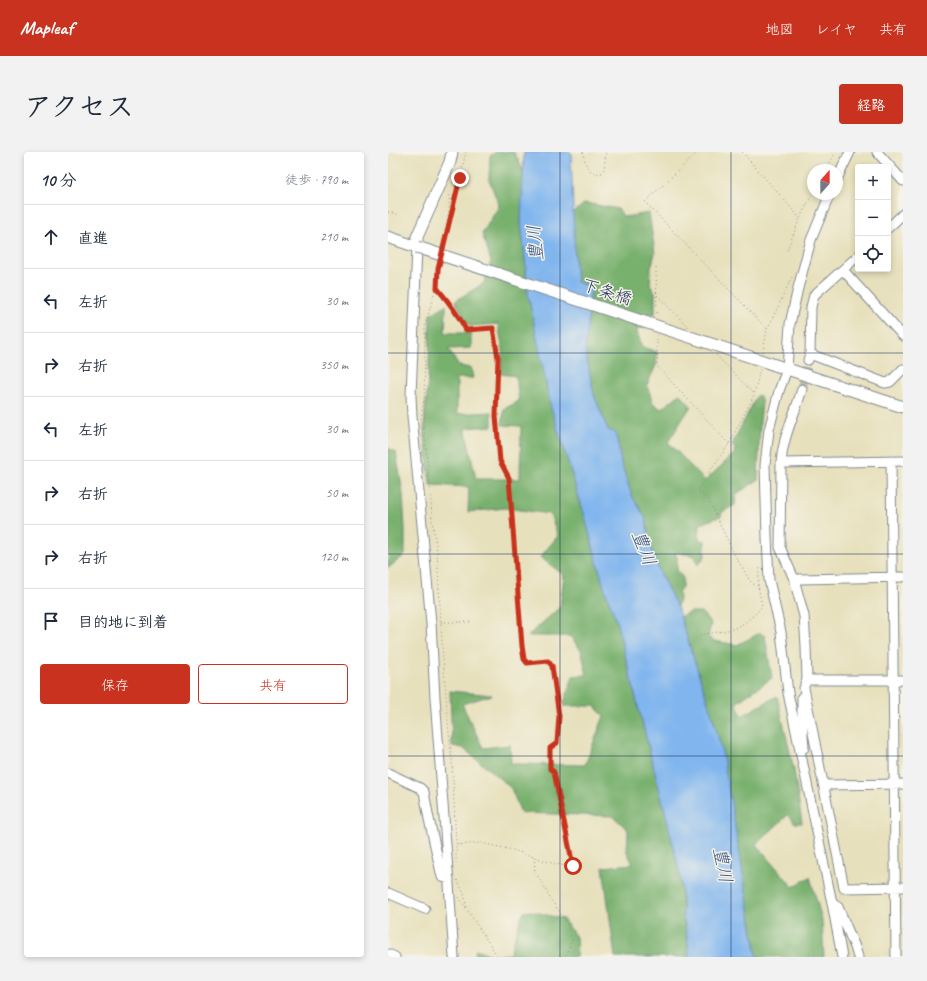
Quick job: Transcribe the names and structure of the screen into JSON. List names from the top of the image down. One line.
{"streets":{"main road":["下条橋"]},"water":["豊川"],"north":"top","page":{"header":"Mapleaf","nav":["地図","レイヤ","共有"],"title":"アクセス","buttons":["経路",["保存","共有"]],"heading":["10 分","徒歩 · 790 m"],"map_buttons":["+","−"],"list":[["直進","210 m"],["左折","30 m"],["右折","350 m"],["左折","30 m"],["右折","50 m"],["右折","120 m"],"目的地に到着"]}}
